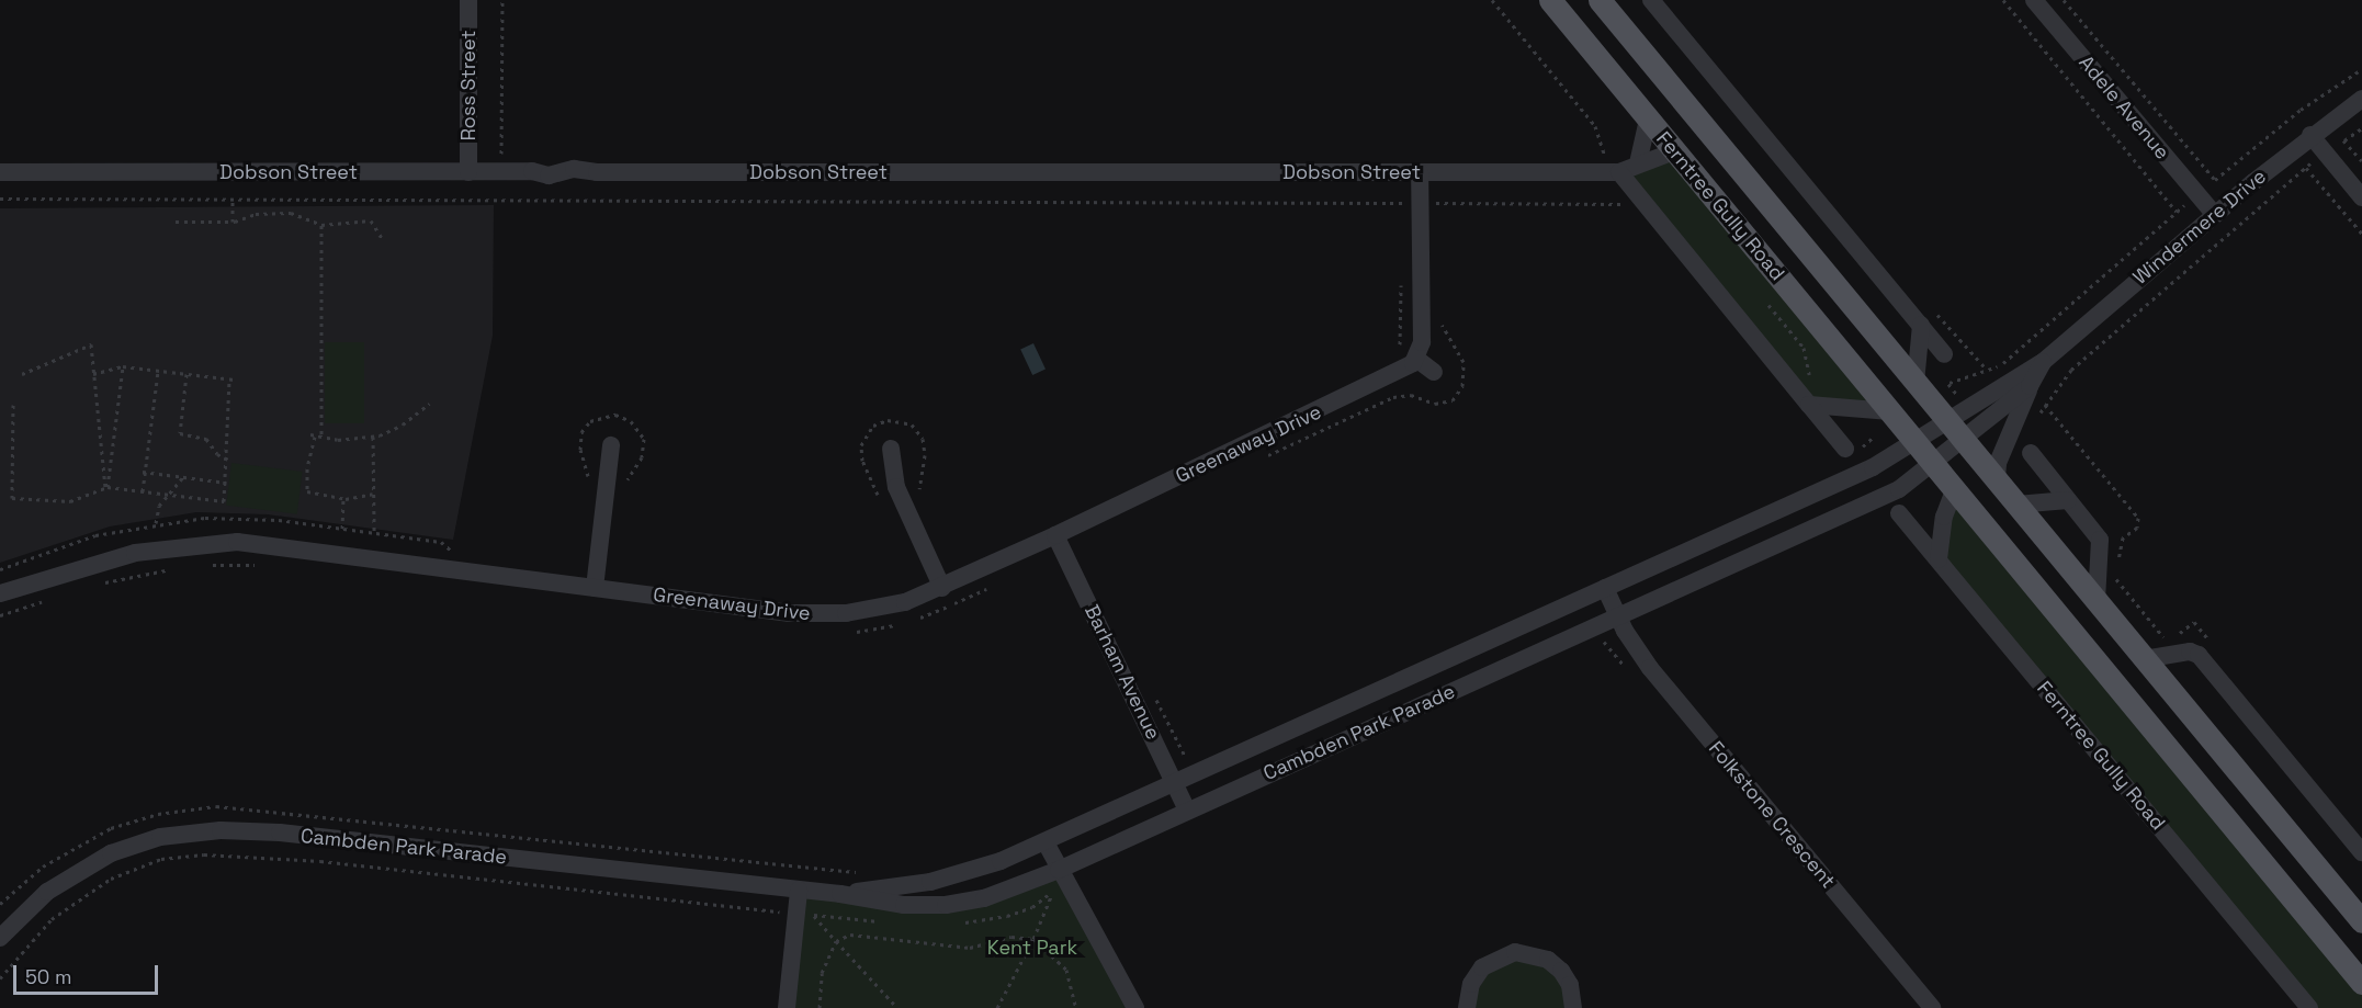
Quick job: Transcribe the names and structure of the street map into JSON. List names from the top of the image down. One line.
{"streets":{"main road":["Ferntree Gully Road"],"street":["Ross Street","Adele Avenue","Dobson Street","Windermere Drive","Greenaway Drive","Barham Avenue","Cambden Park Parade","Folkstone Crescent"]},"crossings":[["Ross Street","Dobson Street"],["Adele Avenue","Windermere Drive"],["Dobson Street","Ferntree Gully Road"],["Ferntree Gully Road","Windermere Drive"],["Ferntree Gully Road","Cambden Park Parade"],["Windermere Drive","Cambden Park Parade"],["Greenaway Drive","Barham Avenue"],["Barham Avenue","Cambden Park Parade"],["Cambden Park Parade","Folkstone Crescent"]],"parks":["Kent Park"],"scale_bar":"50 m"}
